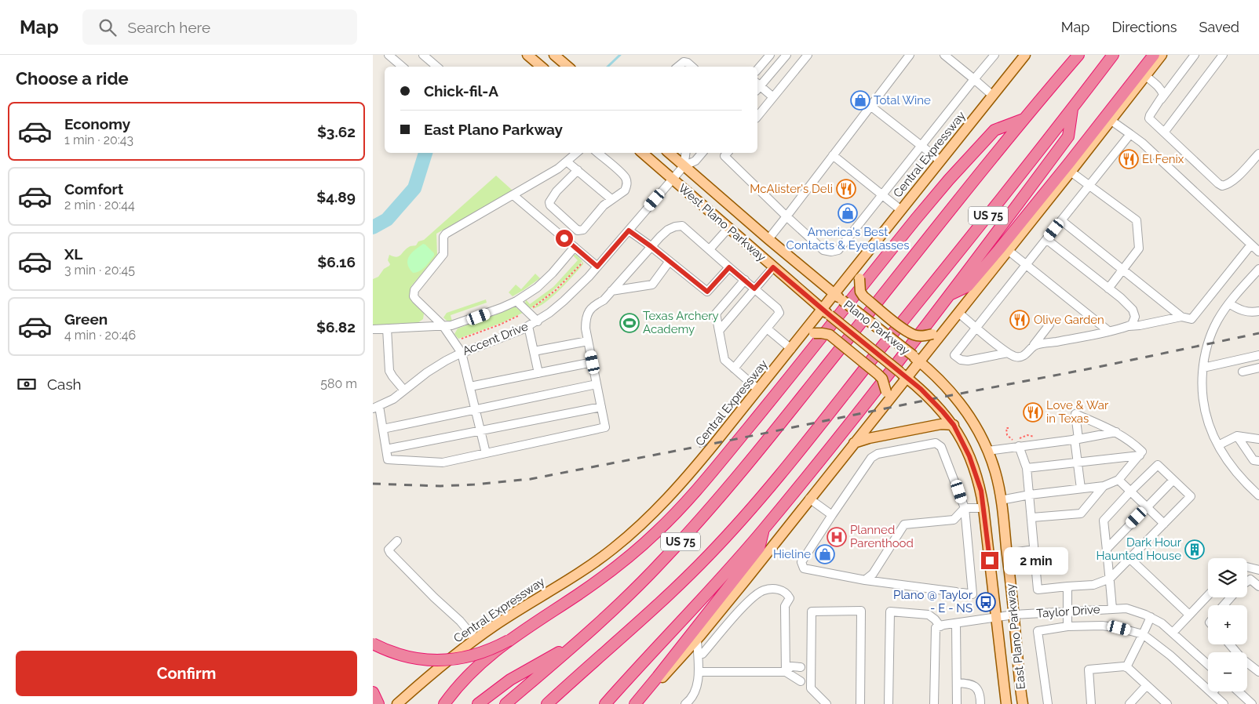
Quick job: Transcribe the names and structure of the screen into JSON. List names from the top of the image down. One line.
{"streets":{"highway":["US 75"],"main road":["Central Expressway","West Plano Parkway","Plano Parkway","East Plano Parkway"],"street":["Accent Drive","Taylor Drive"]},"crossings":[["Central Expressway","West Plano Parkway"],["Central Expressway","Plano Parkway"],["West Plano Parkway","Plano Parkway"],["West Plano Parkway","Accent Drive"],["Plano Parkway","East Plano Parkway"],["Taylor Drive","East Plano Parkway"]],"places":{"shop":["Total Wine","America's Best Contacts & Eyeglasses","Hieline"],"restaurant":["El Fenix","McAlister's Deli","Olive Garden","Love & War in Texas"],"sports":["Texas Archery Academy"],"hospital":["Planned Parenthood"],"building":["Dark Hour Haunted House"],"bus stop":["Plano @ Taylor - E - NS"]},"page":{"header":"Map","search":"Search here","nav":["Map","Directions","Saved"],"heading":"Choose a ride","banner":["Chick-fil-A","East Plano Parkway"],"list":[{"name":"Economy","note":"1 min · 20:43","value":"$3.62"},{"name":"Comfort","note":"2 min · 20:44","value":"$4.89"},{"name":"XL","note":"3 min · 20:45","value":"$6.16"},{"name":"Green","note":"4 min · 20:46","value":"$6.82"}],"pay":["Cash","580 m"],"bubble":"2 min","map_buttons":["+","−"],"buttons":"Confirm"}}
